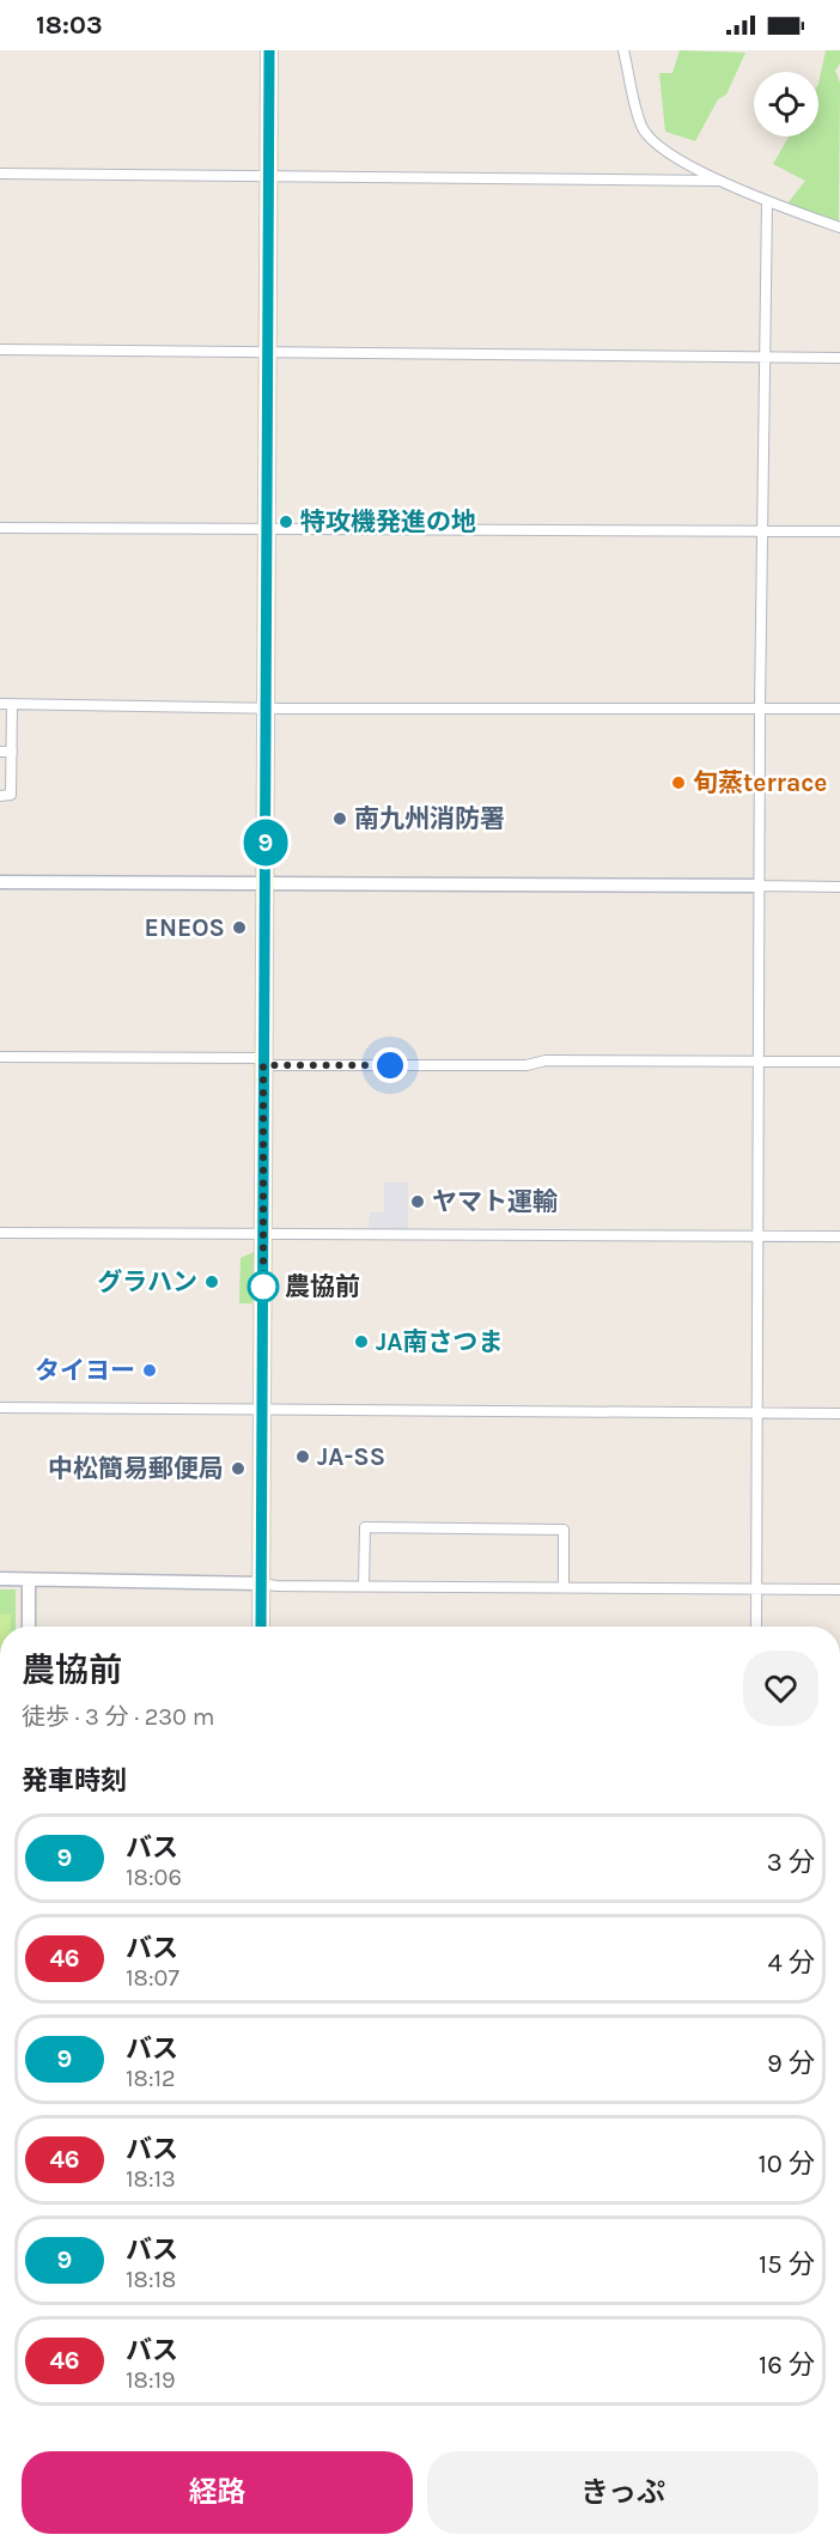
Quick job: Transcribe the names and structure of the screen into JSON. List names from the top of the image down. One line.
{"places":["特攻機発進の地","旬蒸terrace","南九州消防署","ENEOS","ヤマト運輸","グラハン","農協前","JA南さつま","タイヨー","JA-SS","中松簡易郵便局"],"lines":["bus line 9"],"page":{"status":"18:03","on_map":"9","heading":[["農協前","徒歩 · 3 分 · 230 m"],"発車時刻"],"list":[{"mark":"9","name":"バス","note":"18:06","value":"3 分"},{"mark":"46","name":"バス","note":"18:07","value":"4 分"},{"mark":"9","name":"バス","note":"18:12","value":"9 分"},{"mark":"46","name":"バス","note":"18:13","value":"10 分"},{"mark":"9","name":"バス","note":"18:18","value":"15 分"},{"mark":"46","name":"バス","note":"18:19","value":"16 分"}],"buttons":["経路","きっぷ"]}}
